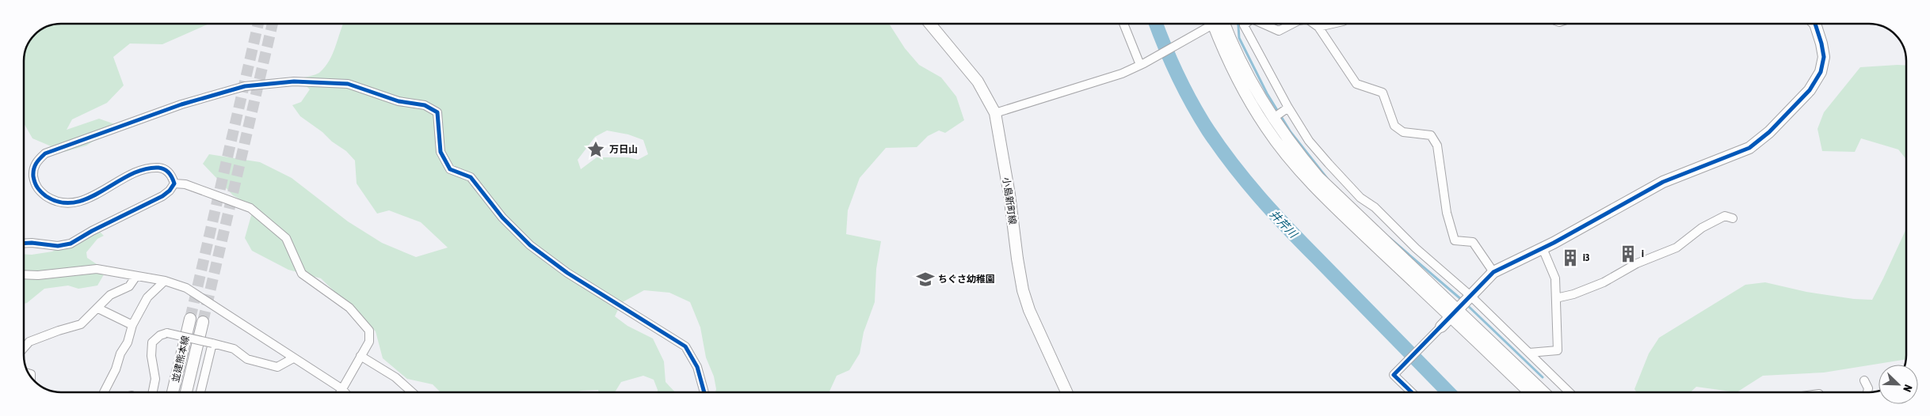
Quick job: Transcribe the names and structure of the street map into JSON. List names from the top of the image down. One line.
{"streets":{"street":["小島新町線","並建熊本線"]},"water":["井芹川"],"places":{"place":["万日山"],"building":["i","i3"],"school or university":["ちぐさ幼稚園"]},"north":"bottom right"}
